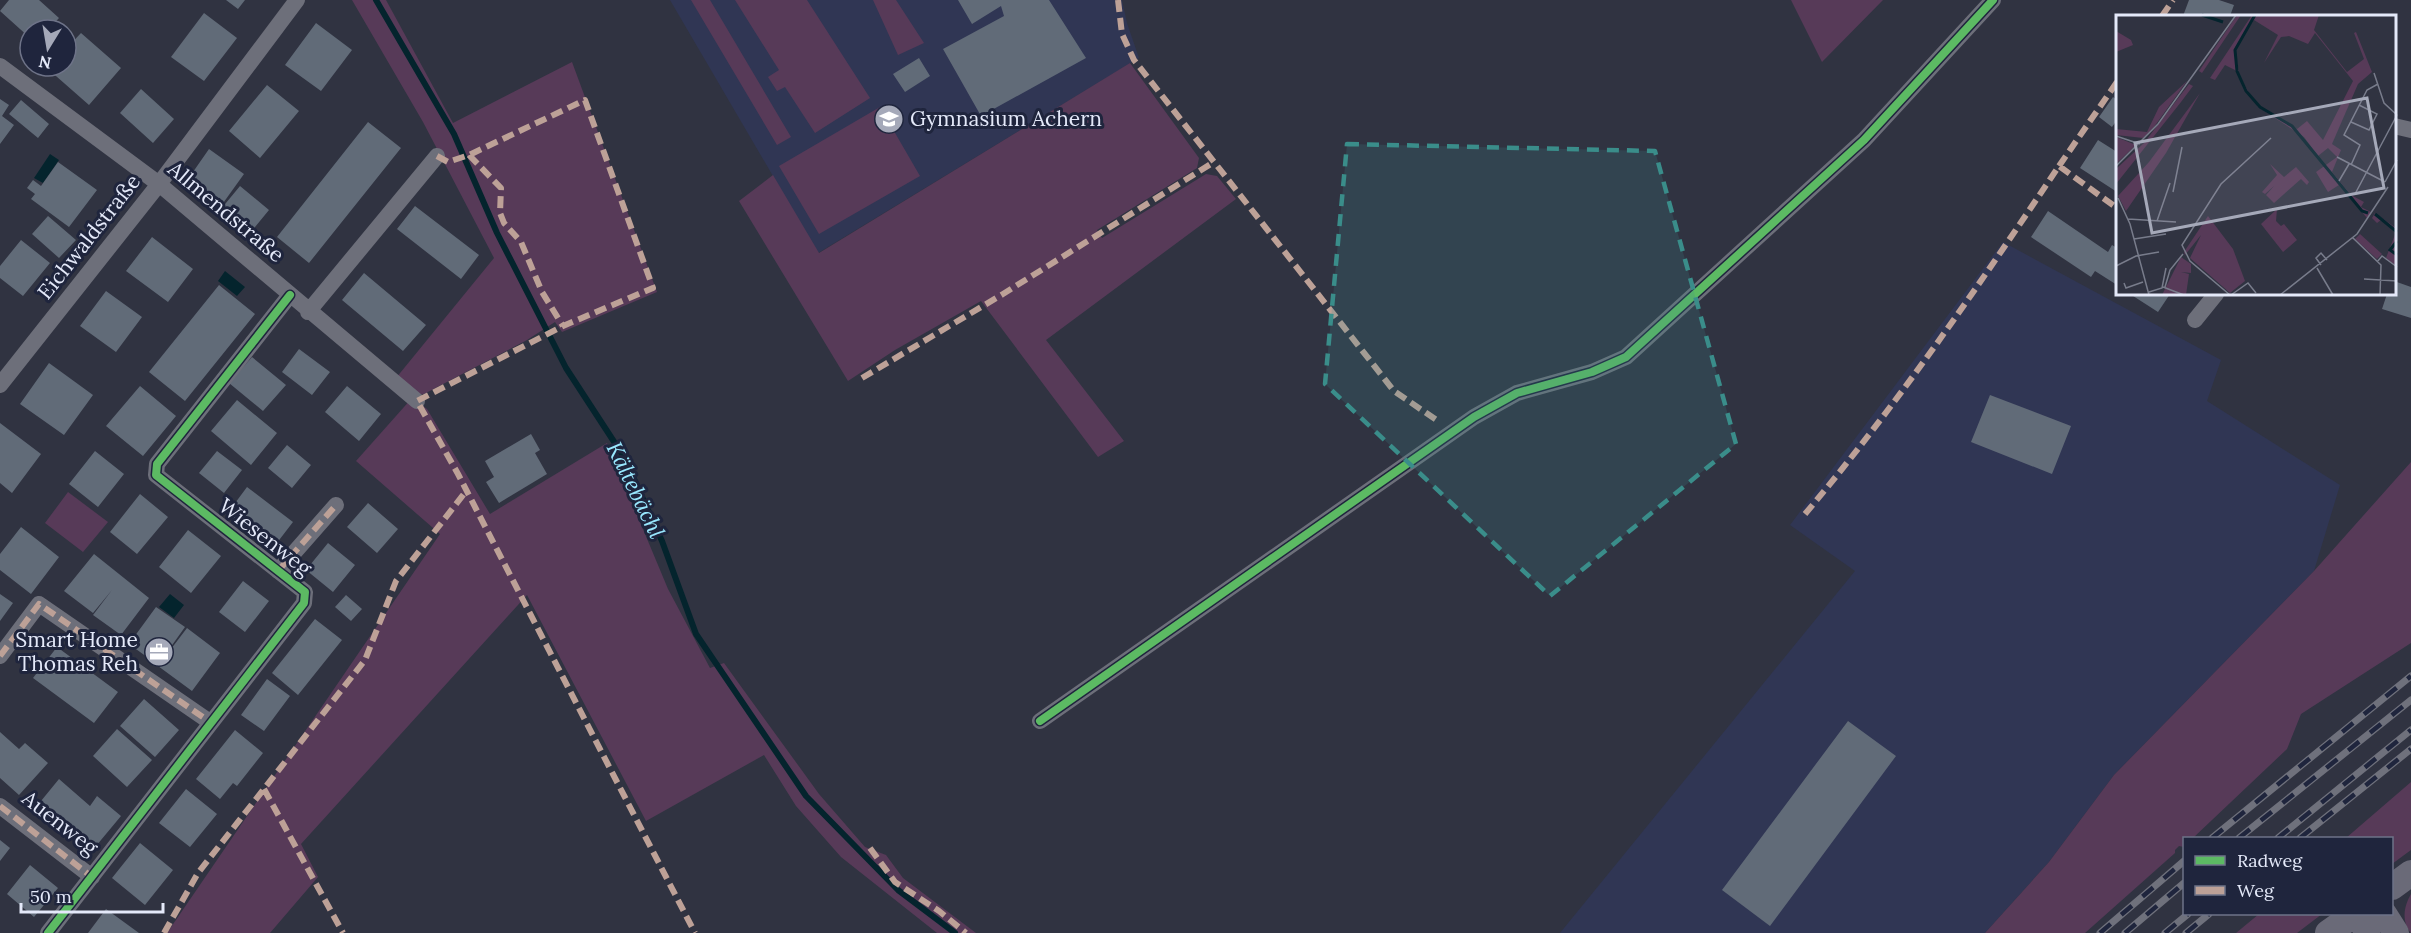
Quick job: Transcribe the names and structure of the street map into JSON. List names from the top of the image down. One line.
{"streets":{"street":["Allmendstraße","Eichwaldstraße","Wiesenweg","Auenweg"]},"crossings":[["Allmendstraße","Eichwaldstraße"],["Allmendstraße","Wiesenweg"],["Wiesenweg","Auenweg"]],"water":["Kältebächl"],"places":{"school or university":["Gymnasium Achern"],"office":["Smart Home Thomas Reh"]},"legend":["Radweg","Weg"],"scale_bar":"50 m","north":"bottom"}
